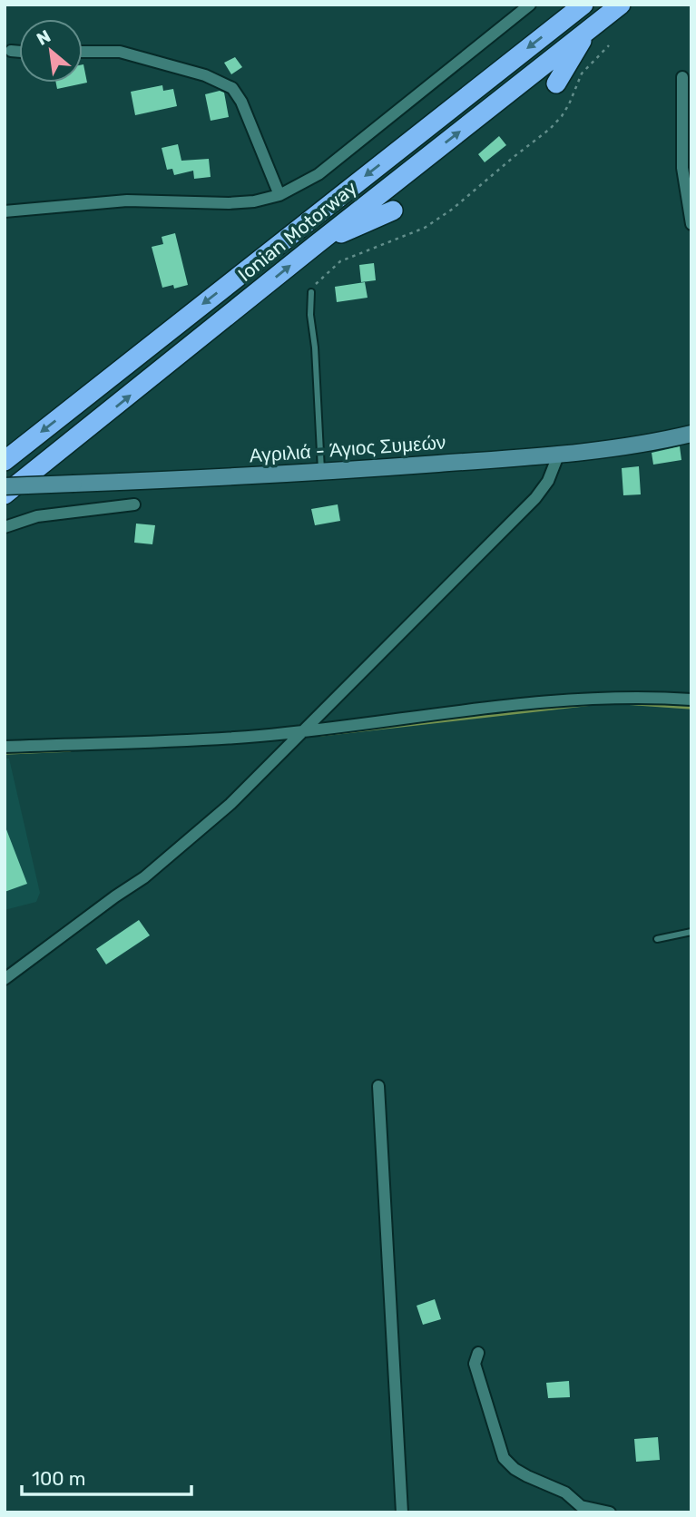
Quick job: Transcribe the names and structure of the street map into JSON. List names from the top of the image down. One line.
{"streets":{"highway":["Ionian Motorway"],"main road":["Αγριλιά - Άγιος Συμεών"]},"scale_bar":"100 m","north":"top left"}
